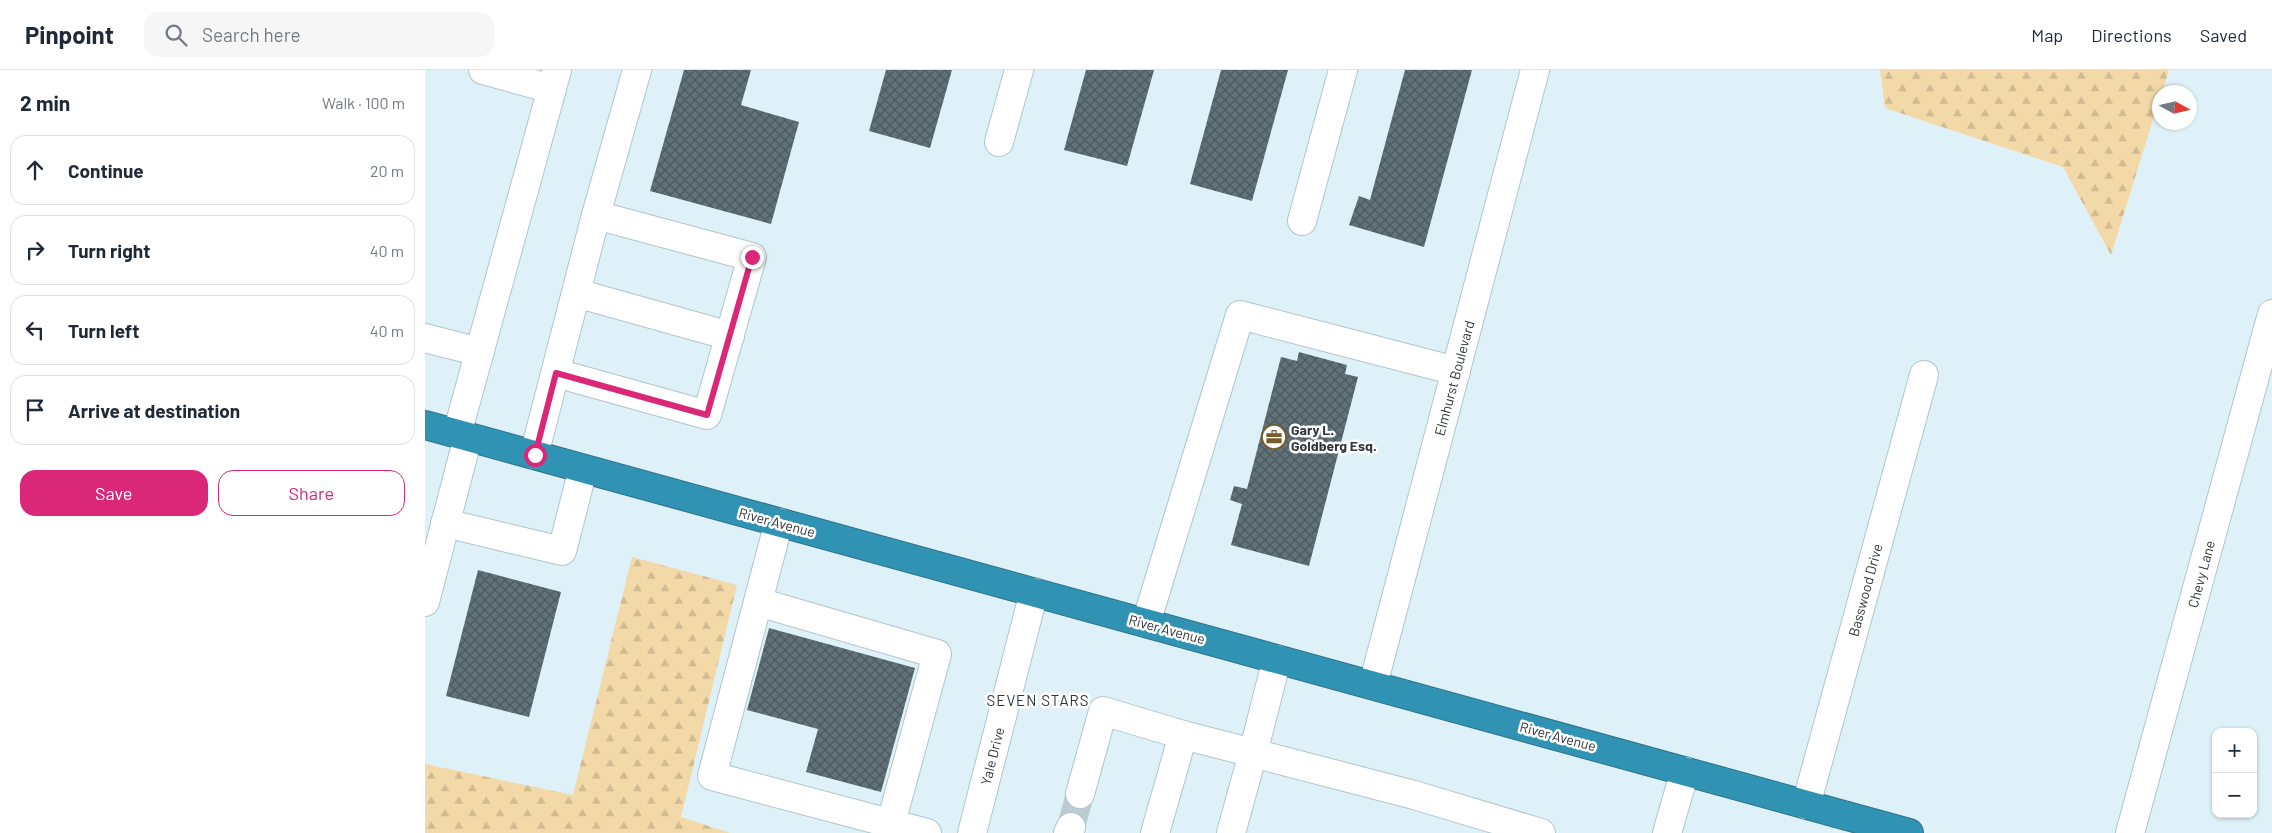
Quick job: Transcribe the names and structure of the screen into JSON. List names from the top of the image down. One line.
{"streets":{"highway":["River Avenue"],"street":["Elmhurst Boulevard","Chevy Lane","Basswood Drive","Yale Drive"]},"crossings":[["Elmhurst Boulevard","River Avenue"],["River Avenue","Basswood Drive"],["River Avenue","Yale Drive"]],"districts":["SEVEN STARS"],"places":{"office":["Gary L. Goldberg Esq."]},"north":"right","page":{"header":"Pinpoint","search":"Search here","nav":["Map","Directions","Saved"],"heading":["2 min","Walk · 100 m"],"list":[["Continue","20 m"],["Turn right","40 m"],["Turn left","40 m"],"Arrive at destination"],"buttons":["Save","Share"],"map_buttons":["+","−"]}}
